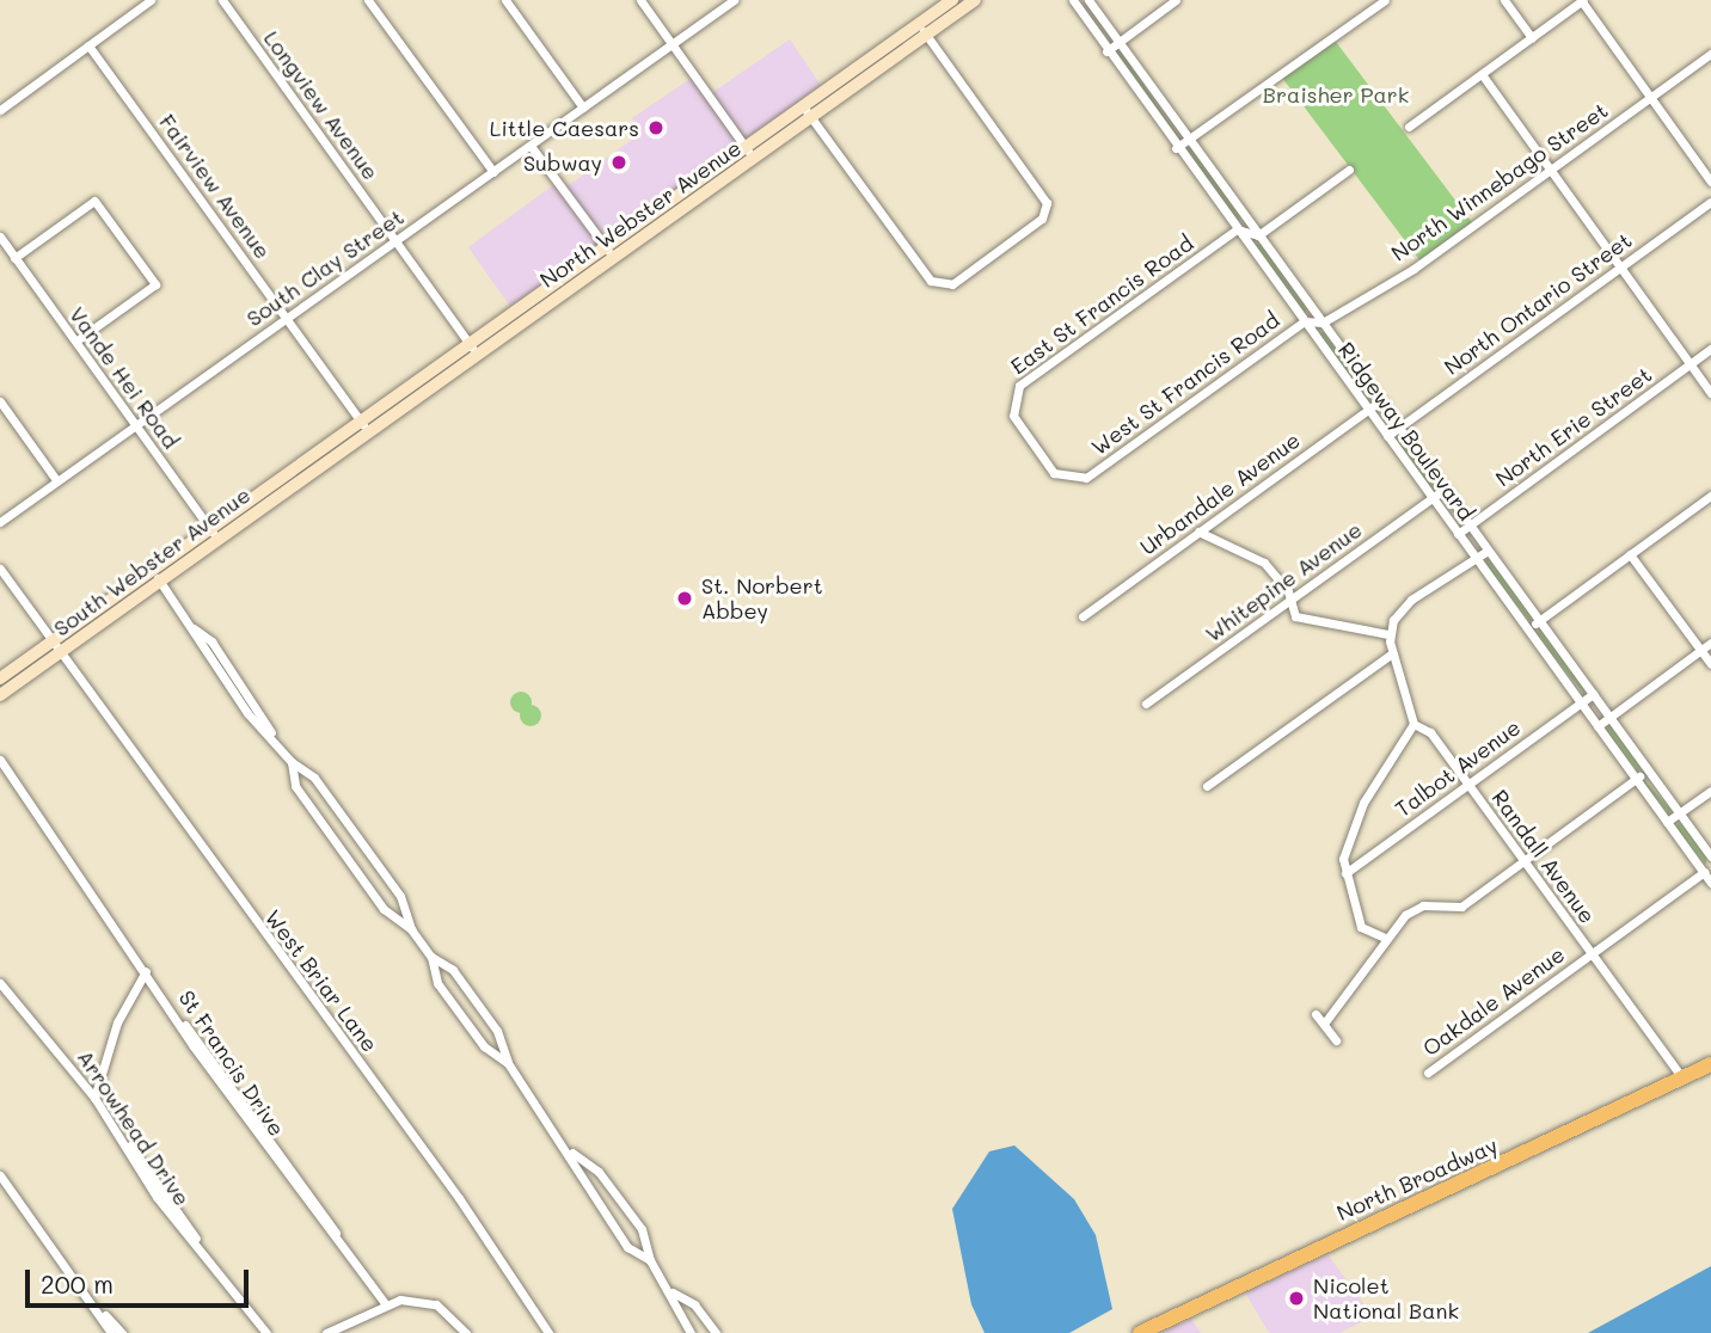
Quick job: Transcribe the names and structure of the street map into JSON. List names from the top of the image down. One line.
{"streets":{"main road":["North Webster Avenue","South Webster Avenue","North Broadway"],"street":["Longview Avenue","North Winnebago Street","Fairview Avenue","South Clay Street","North Ontario Street","East St Francis Road","Vande Hei Road","West St Francis Road","North Erie Street","Ridgeway Boulevard","Urbandale Avenue","Whitepine Avenue","Talbot Avenue","Randall Avenue","West Briar Lane","Oakdale Avenue","St Francis Drive","Arrowhead Drive"]},"crossings":[["Longview Avenue","North Webster Avenue"],["Longview Avenue","South Clay Street"],["North Winnebago Street","Ridgeway Boulevard"],["Fairview Avenue","North Webster Avenue"],["Fairview Avenue","South Clay Street"],["North Webster Avenue","South Webster Avenue"],["South Clay Street","Vande Hei Road"],["North Ontario Street","Ridgeway Boulevard"],["East St Francis Road","West St Francis Road"],["East St Francis Road","Ridgeway Boulevard"],["Vande Hei Road","South Webster Avenue"],["West St Francis Road","Ridgeway Boulevard"],["North Erie Street","Ridgeway Boulevard"],["Ridgeway Boulevard","Urbandale Avenue"],["Ridgeway Boulevard","Whitepine Avenue"],["Ridgeway Boulevard","Talbot Avenue"],["Ridgeway Boulevard","Oakdale Avenue"],["South Webster Avenue","West Briar Lane"],["Talbot Avenue","Randall Avenue"],["Randall Avenue","Oakdale Avenue"],["Randall Avenue","North Broadway"]],"parks":["Braisher Park"],"places":["Little Caesars","Subway","St. Norbert Abbey","Nicolet National Bank"],"scale_bar":"200 m"}
